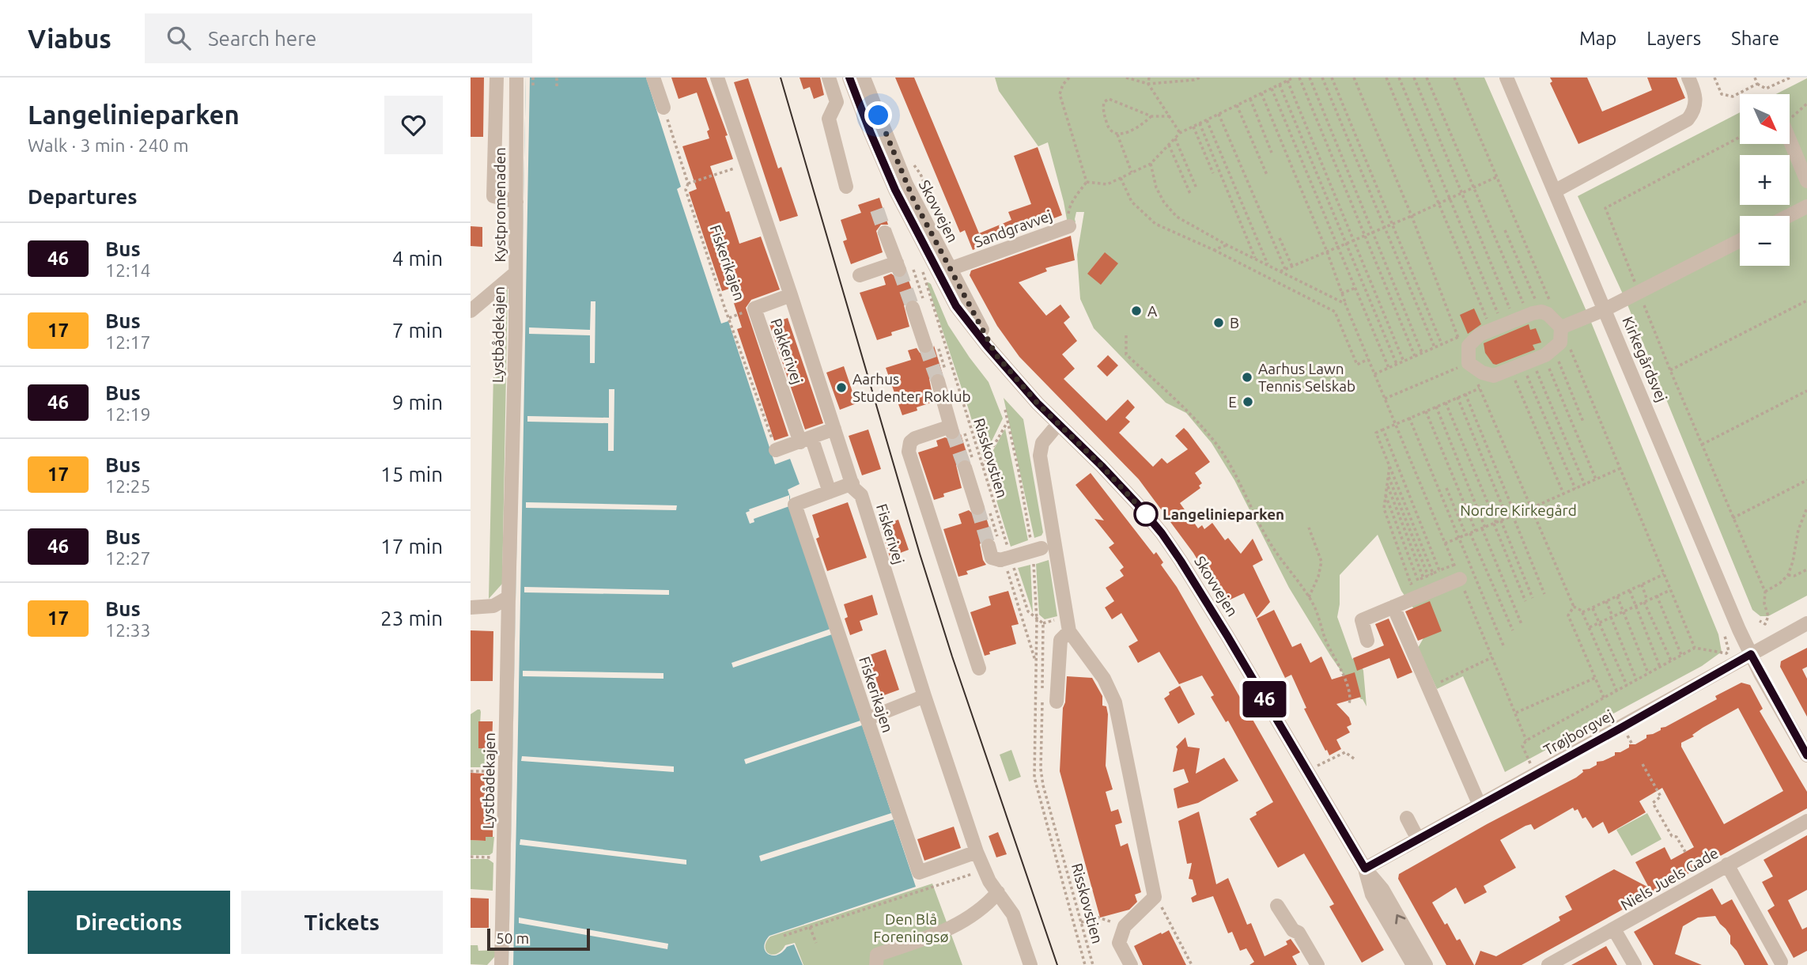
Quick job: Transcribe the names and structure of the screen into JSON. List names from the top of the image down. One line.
{"streets":{"street":["Kystpromenaden","Skovvejen","Sandgravvej","Fiskerikajen","Lystbådekajen","Pakkerivej","Kirkegårdsvej","Fiskerivej","Trøjborgvej","Niels Juels Gade"],"path":["Risskovstien"]},"crossings":[["Kystpromenaden","Lystbådekajen"],["Skovvejen","Sandgravvej"],["Skovvejen","Trøjborgvej"],["Fiskerikajen","Fiskerivej"],["Pakkerivej","Fiskerivej"],["Kirkegårdsvej","Trøjborgvej"]],"parks":["Nordre Kirkegård","Den Blå Foreningsø"],"places":["A","B","Aarhus Lawn Tennis Selskab","Aarhus Studenter Roklub","E","Langelinieparken"],"lines":["bus line 46"],"scale_bar":"50 m","north":"bottom right","page":{"header":"Viabus","search":"Search here","nav":["Map","Layers","Share"],"heading":[["Langelinieparken","Walk · 3 min · 240 m"],"Departures"],"on_map":"46","map_buttons":["+","−"],"list":[{"mark":"46","name":"Bus","note":"12:14","value":"4 min"},{"mark":"17","name":"Bus","note":"12:17","value":"7 min"},{"mark":"46","name":"Bus","note":"12:19","value":"9 min"},{"mark":"17","name":"Bus","note":"12:25","value":"15 min"},{"mark":"46","name":"Bus","note":"12:27","value":"17 min"},{"mark":"17","name":"Bus","note":"12:33","value":"23 min"}],"buttons":["Directions","Tickets"],"scale":"50 m"}}
